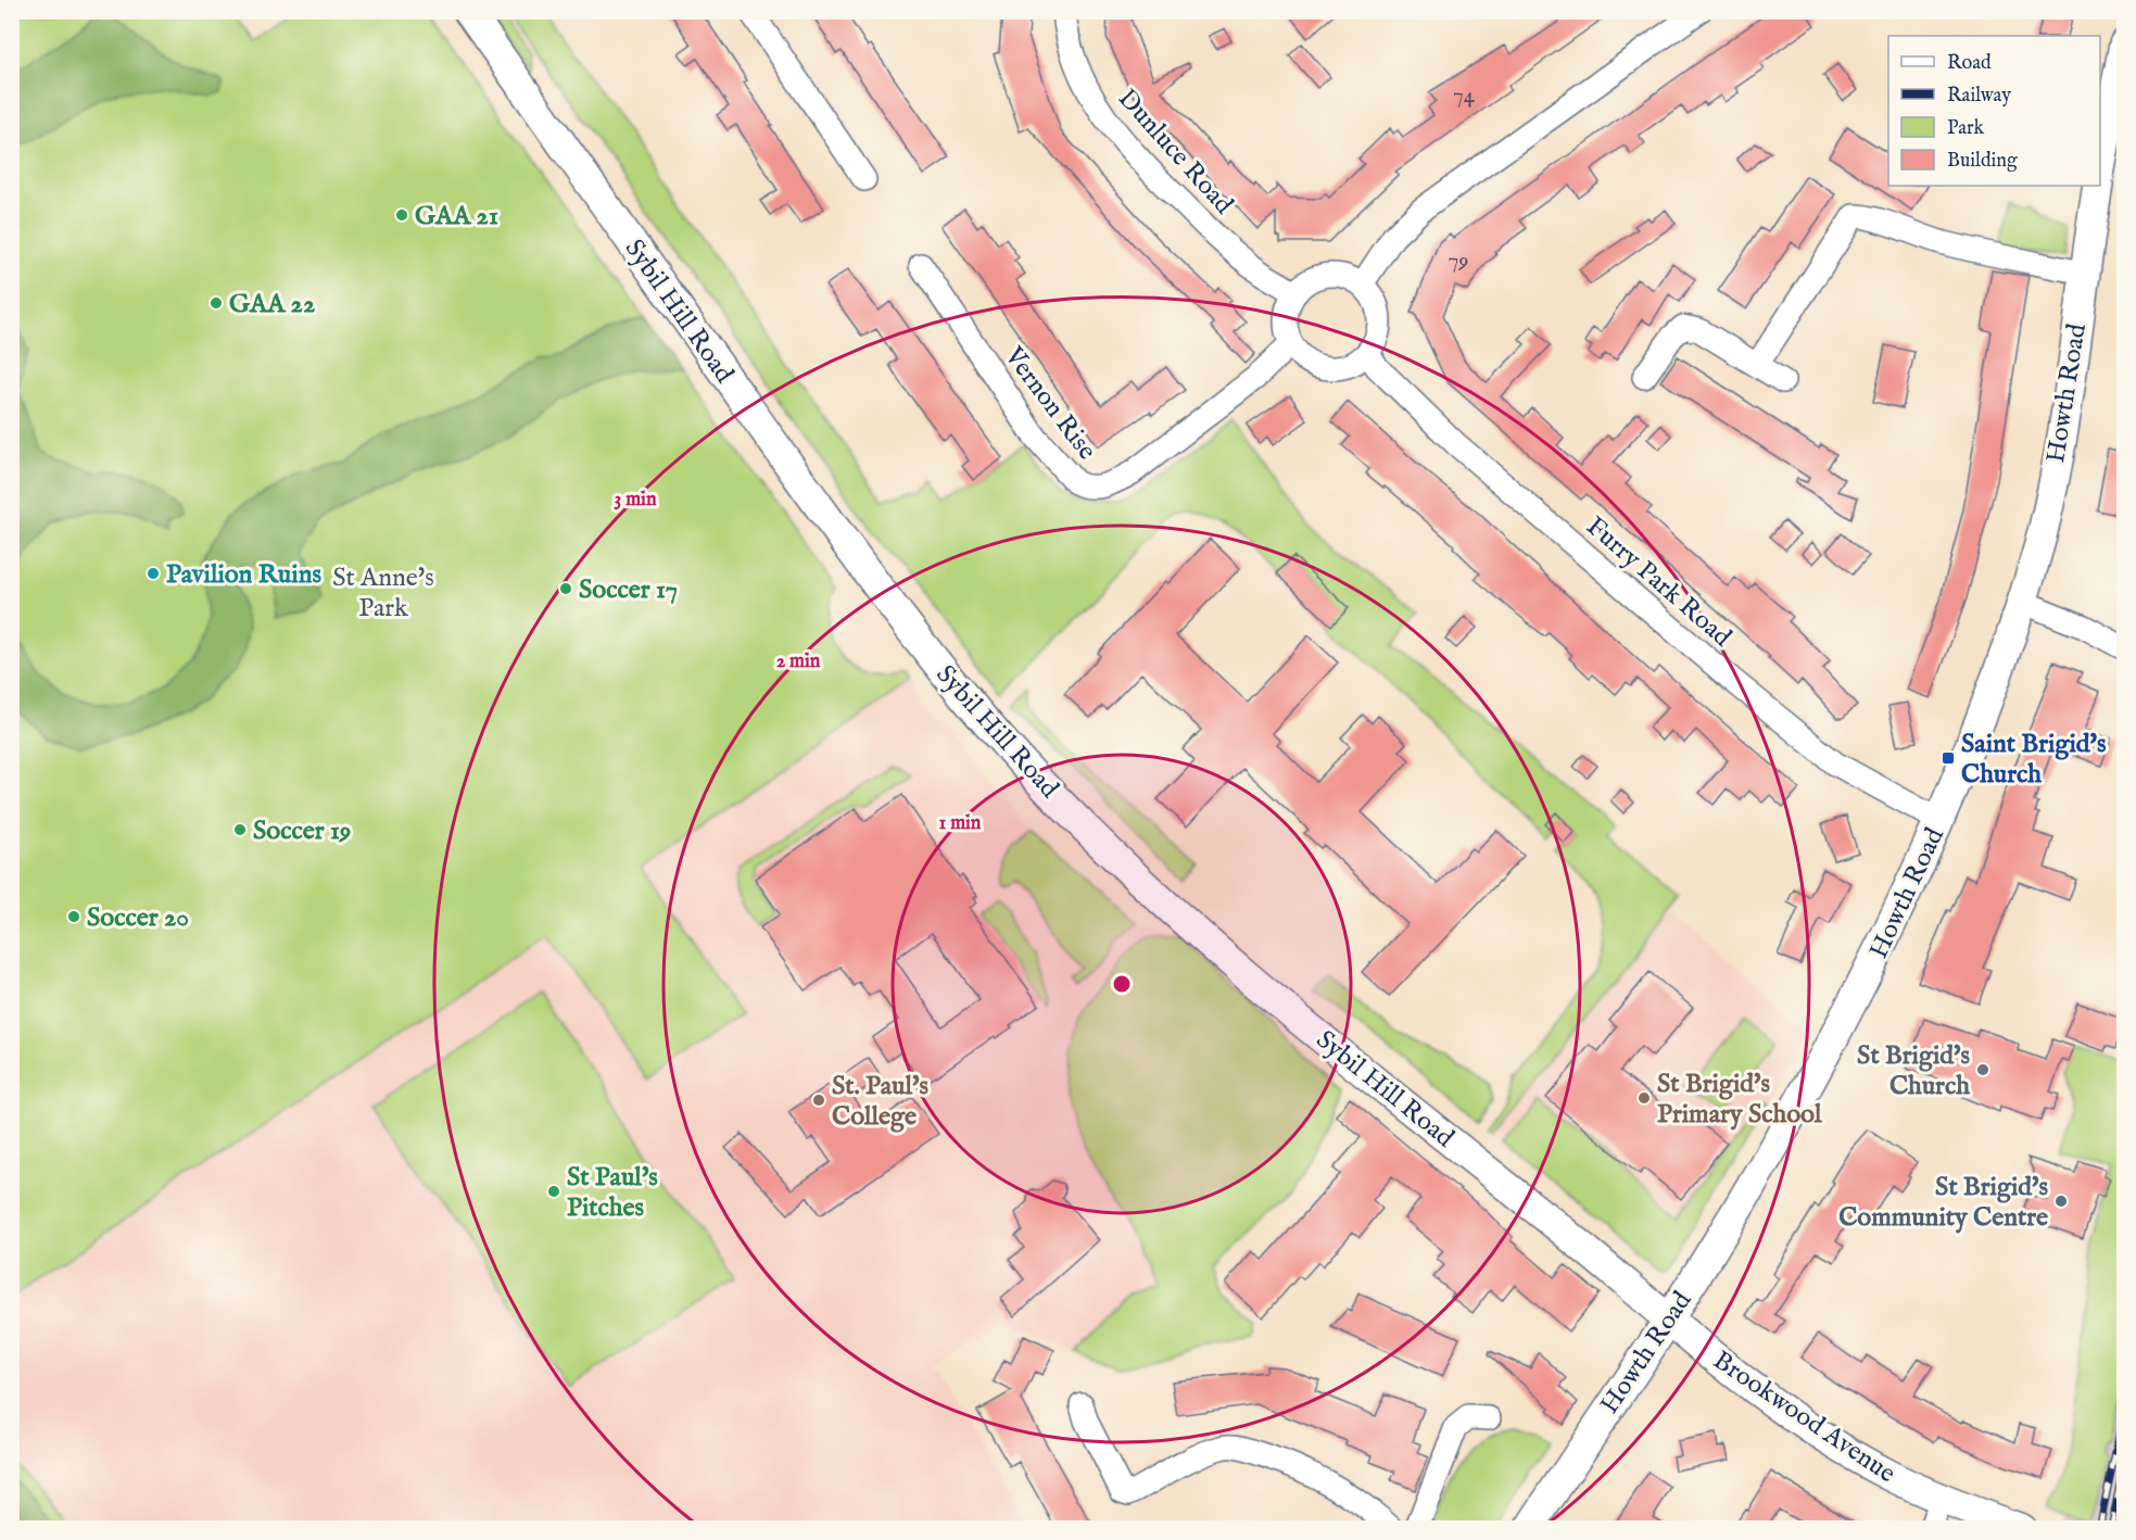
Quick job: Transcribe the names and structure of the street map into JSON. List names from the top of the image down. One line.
{"streets":{"main road":["Sybil Hill Road","Howth Road","Brookwood Avenue"],"street":["Dunluce Road","Vernon Rise","Furry Park Road"]},"crossings":[["Dunluce Road","Vernon Rise"],["Dunluce Road","Furry Park Road"],["Sybil Hill Road","Howth Road"],["Sybil Hill Road","Brookwood Avenue"],["Howth Road","Furry Park Road"],["Howth Road","Brookwood Avenue"],["Vernon Rise","Furry Park Road"]],"parks":["St Anne's Park"],"places":{"other":["GAA 21","GAA 22","Pavilion Ruins","Soccer 17","Soccer 19","Soccer 20","St Brigid's Church","St Brigid's Primary School","St. Paul's College","St Paul's Pitches","St Brigid's Community Centre"],"transit":["Saint Brigid's Church"]},"house_numbers":["74","79"],"legend":["Road","Railway","Park","Building"],"rings":["3 min","2 min","1 min"]}
